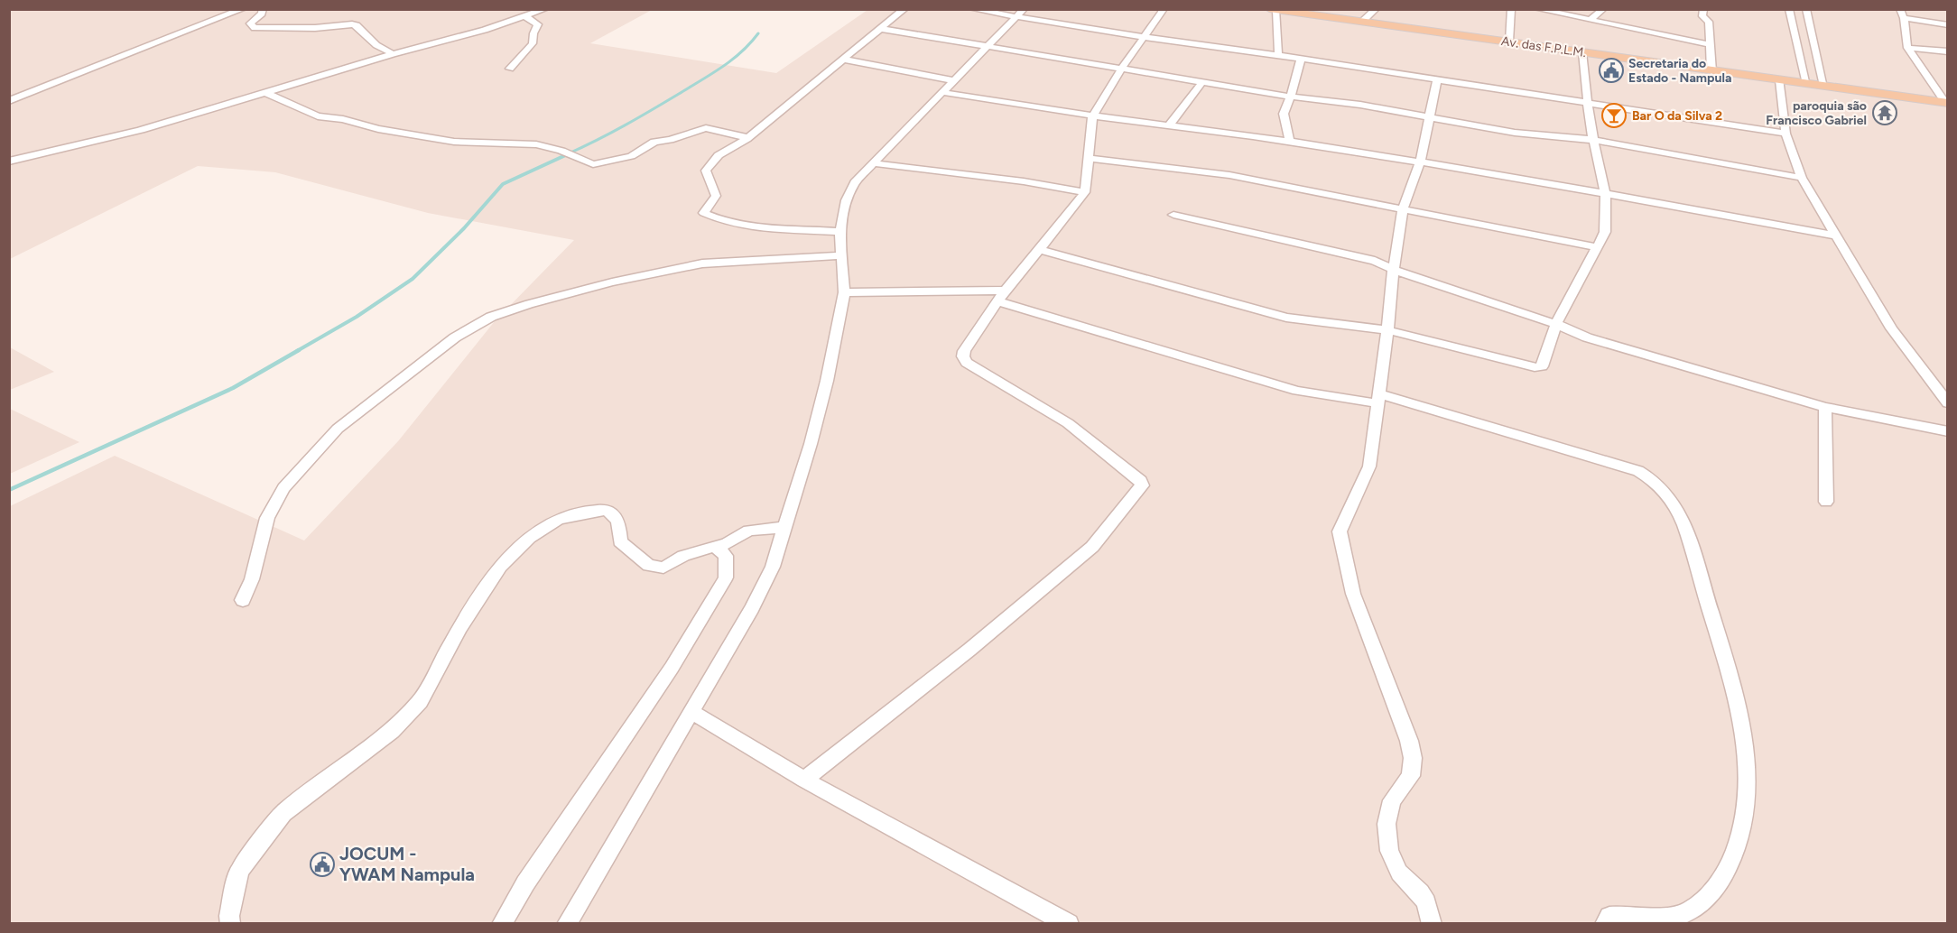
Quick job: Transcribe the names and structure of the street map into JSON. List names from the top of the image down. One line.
{"streets":{"main road":["Av. das F.P.L.M."]},"places":{"public building":["Secretaria do Estado - Nampula","JOCUM - YWAM Nampula"],"temple":["paroquia são Francisco Gabriel"],"bar":["Bar O da Silva 2"]}}
